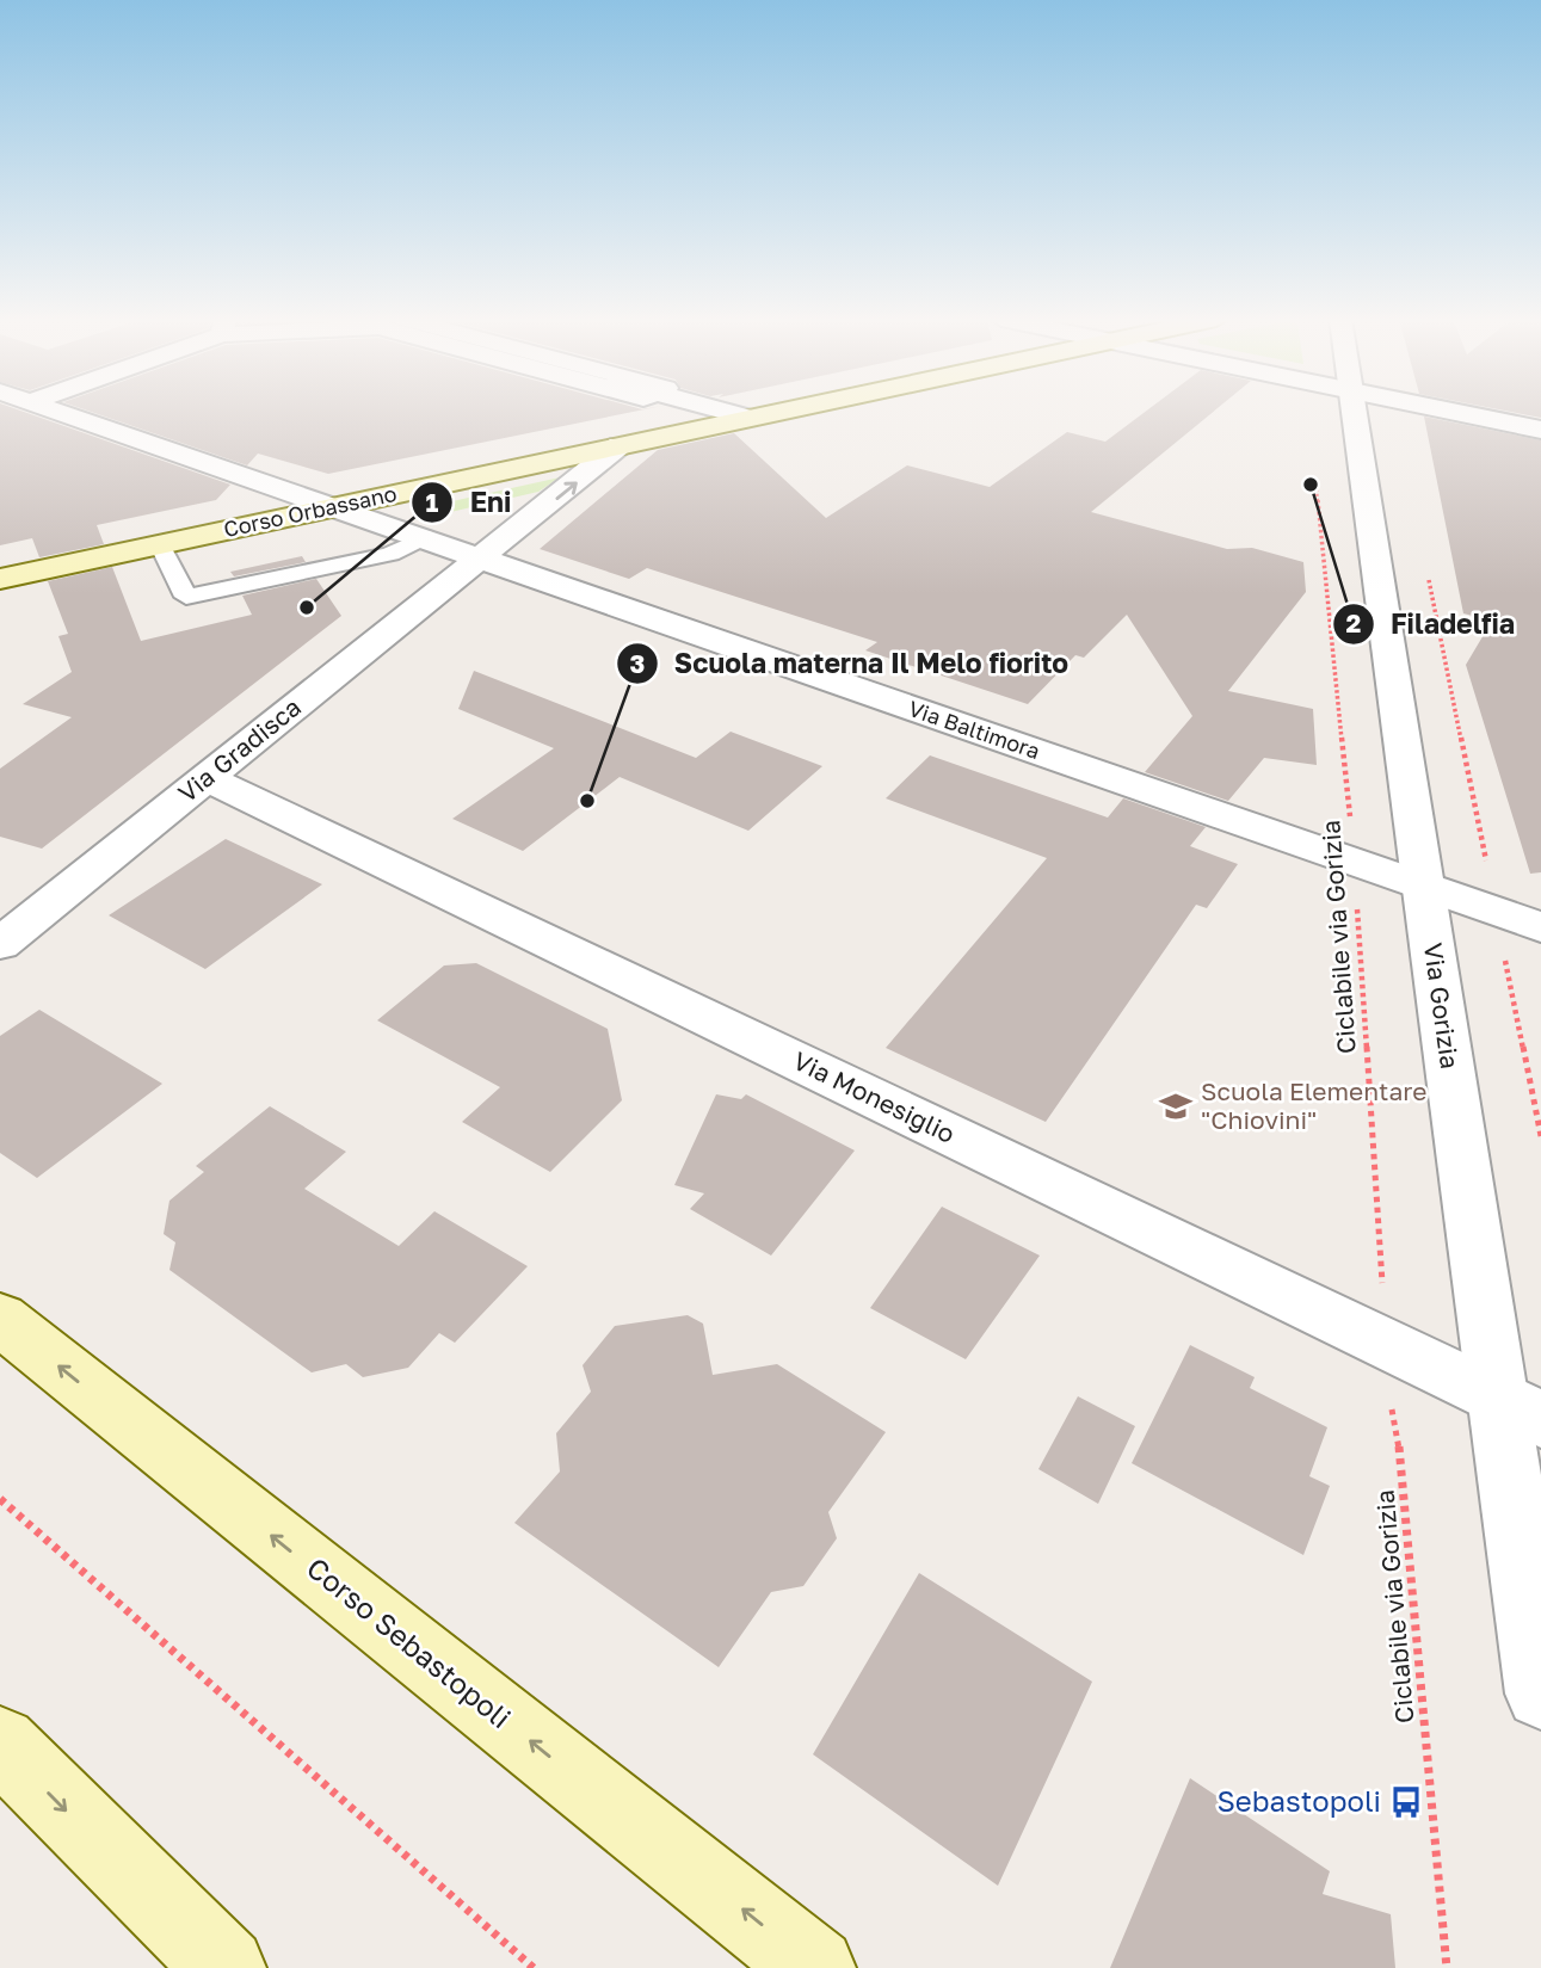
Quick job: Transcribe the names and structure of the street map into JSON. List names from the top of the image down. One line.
{"streets":{"main road":["Corso Orbassano","Corso Sebastopoli"],"street":["Via Baltimora","Via Gradisca","Via Gorizia","Via Monesiglio"],"path":["Ciclabile via Gorizia"]},"crossings":[["Corso Orbassano","Via Baltimora"],["Corso Orbassano","Via Gradisca"],["Via Baltimora","Via Gradisca"],["Via Baltimora","Ciclabile via Gorizia"],["Via Baltimora","Via Gorizia"],["Via Gradisca","Via Monesiglio"],["Ciclabile via Gorizia","Via Monesiglio"],["Via Gorizia","Via Monesiglio"]],"places":{"other":["Filadelfia","Eni","Scuola materna Il Melo fiorito"],"school or university":["Scuola Elementare \"Chiovini\""],"bus stop":["Sebastopoli"]}}
